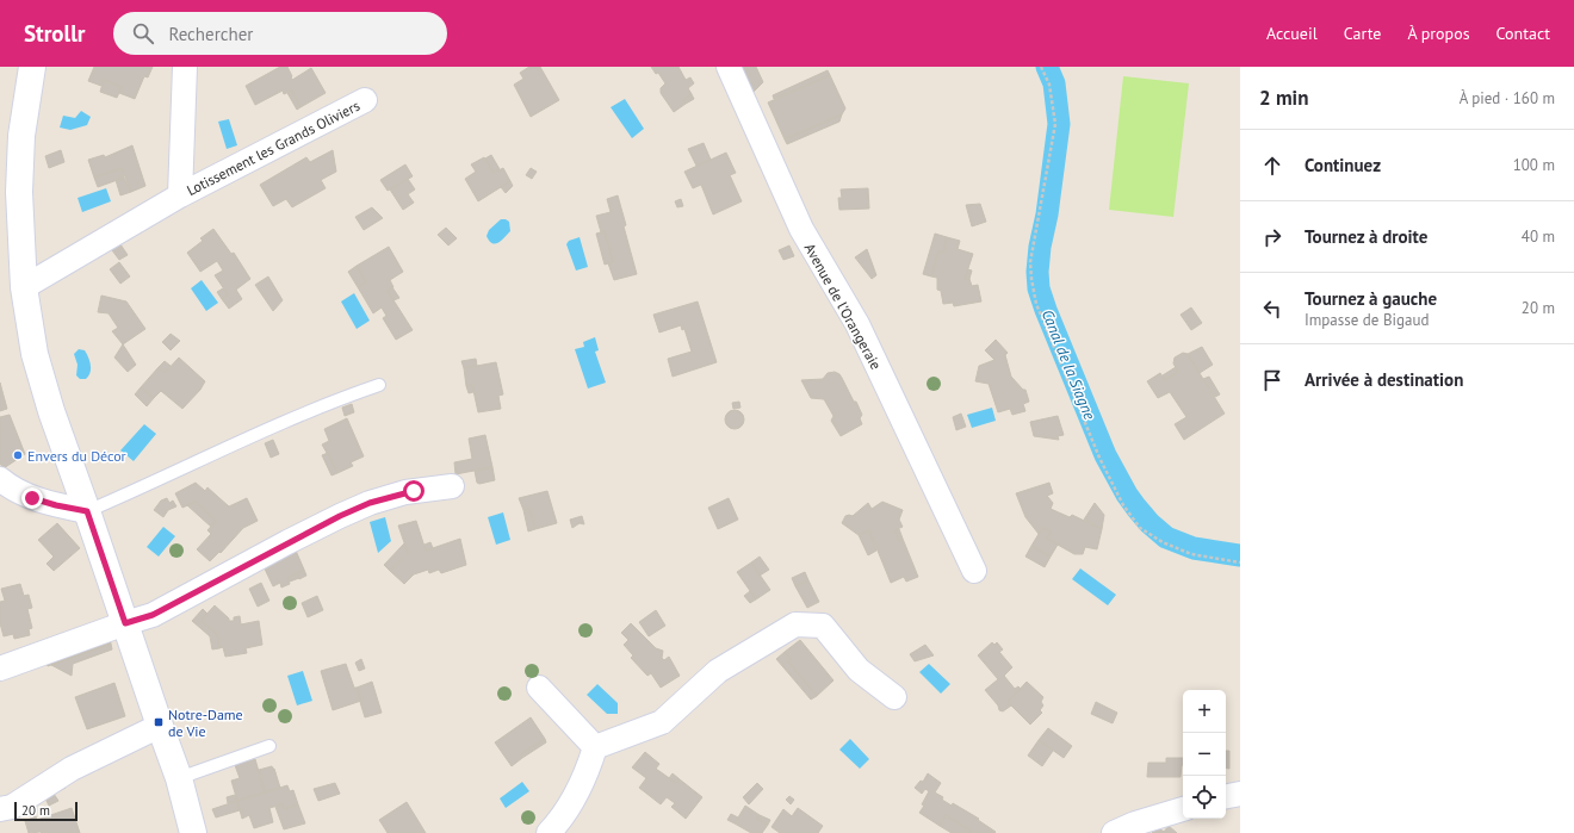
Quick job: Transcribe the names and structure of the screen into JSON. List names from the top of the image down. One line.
{"streets":{"street":["Lotissement les Grands Oliviers","Avenue de l'Orangeraie"]},"water":["Canal de la Siagne"],"places":{"other":["Envers du Décor"],"transit":["Notre-Dame de Vie"]},"scale_bar":"20 m","page":{"header":"Strollr","search":"Rechercher","nav":["Accueil","Carte","À propos","Contact"],"heading":["2 min","À pied · 160 m"],"list":[["Continuez","100 m"],["Tournez à droite","40 m"],["Tournez à gauche","Impasse de Bigaud","20 m"],"Arrivée à destination"],"map_buttons":["+","−"],"scale":"20 m"}}
